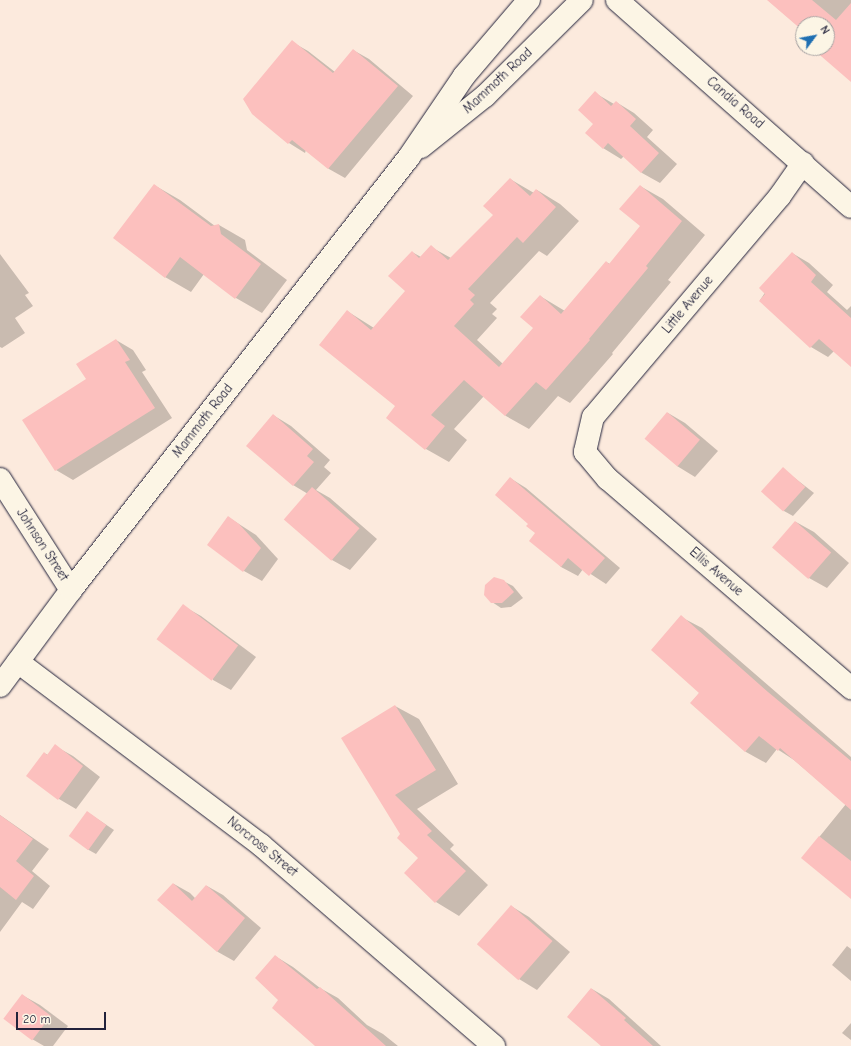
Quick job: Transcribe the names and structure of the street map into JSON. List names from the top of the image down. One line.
{"streets":{"street":["Mammoth Road","Candia Road","Little Avenue","Johnson Street","Ellis Avenue","Norcross Street"]},"crossings":[["Mammoth Road","Johnson Street"],["Mammoth Road","Norcross Street"],["Candia Road","Little Avenue"],["Little Avenue","Ellis Avenue"]],"scale_bar":"20 m","north":"top right"}
